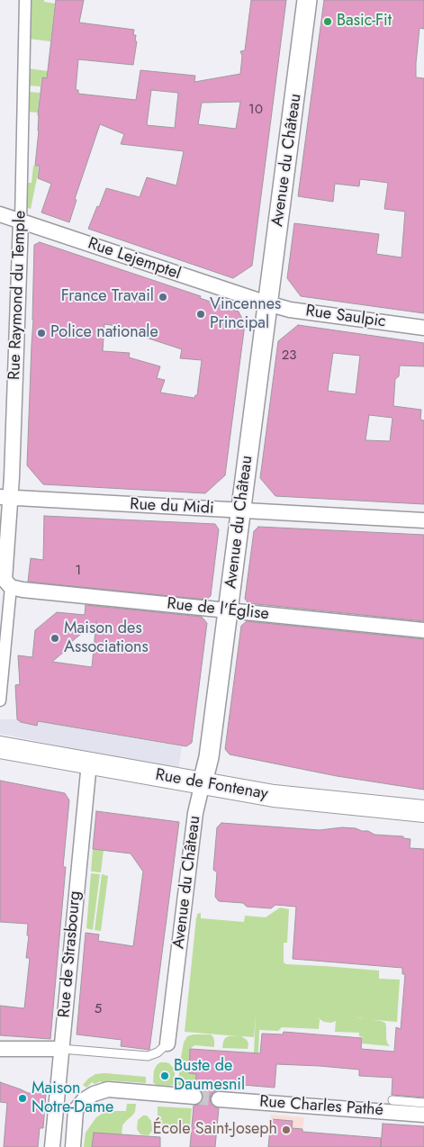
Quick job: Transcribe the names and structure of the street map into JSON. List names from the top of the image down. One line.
{"streets":{"main road":["Rue de Fontenay"],"street":["Avenue du Château","Rue Lejemptel","Rue Raymond du Temple","Rue Saulpic","Rue du Midi","Rue de l'Église","Rue de Strasbourg","Rue Charles Pathé"]},"crossings":[["Avenue du Château","Rue Lejemptel"],["Avenue du Château","Rue Saulpic"],["Avenue du Château","Rue du Midi"],["Avenue du Château","Rue de l'Église"],["Avenue du Château","Rue de Fontenay"],["Rue Lejemptel","Rue Raymond du Temple"],["Rue Lejemptel","Rue Saulpic"],["Rue Raymond du Temple","Rue du Midi"],["Rue Raymond du Temple","Rue de l'Église"],["Rue de Fontenay","Rue de Strasbourg"]],"places":["Basic-Fit","France Travail","Vincennes Principal","Police nationale","Maison des Associations","Buste de Daumesnil","Maison Notre-Dame","École Saint-Joseph"],"house_numbers":["10","23","1","5"]}
